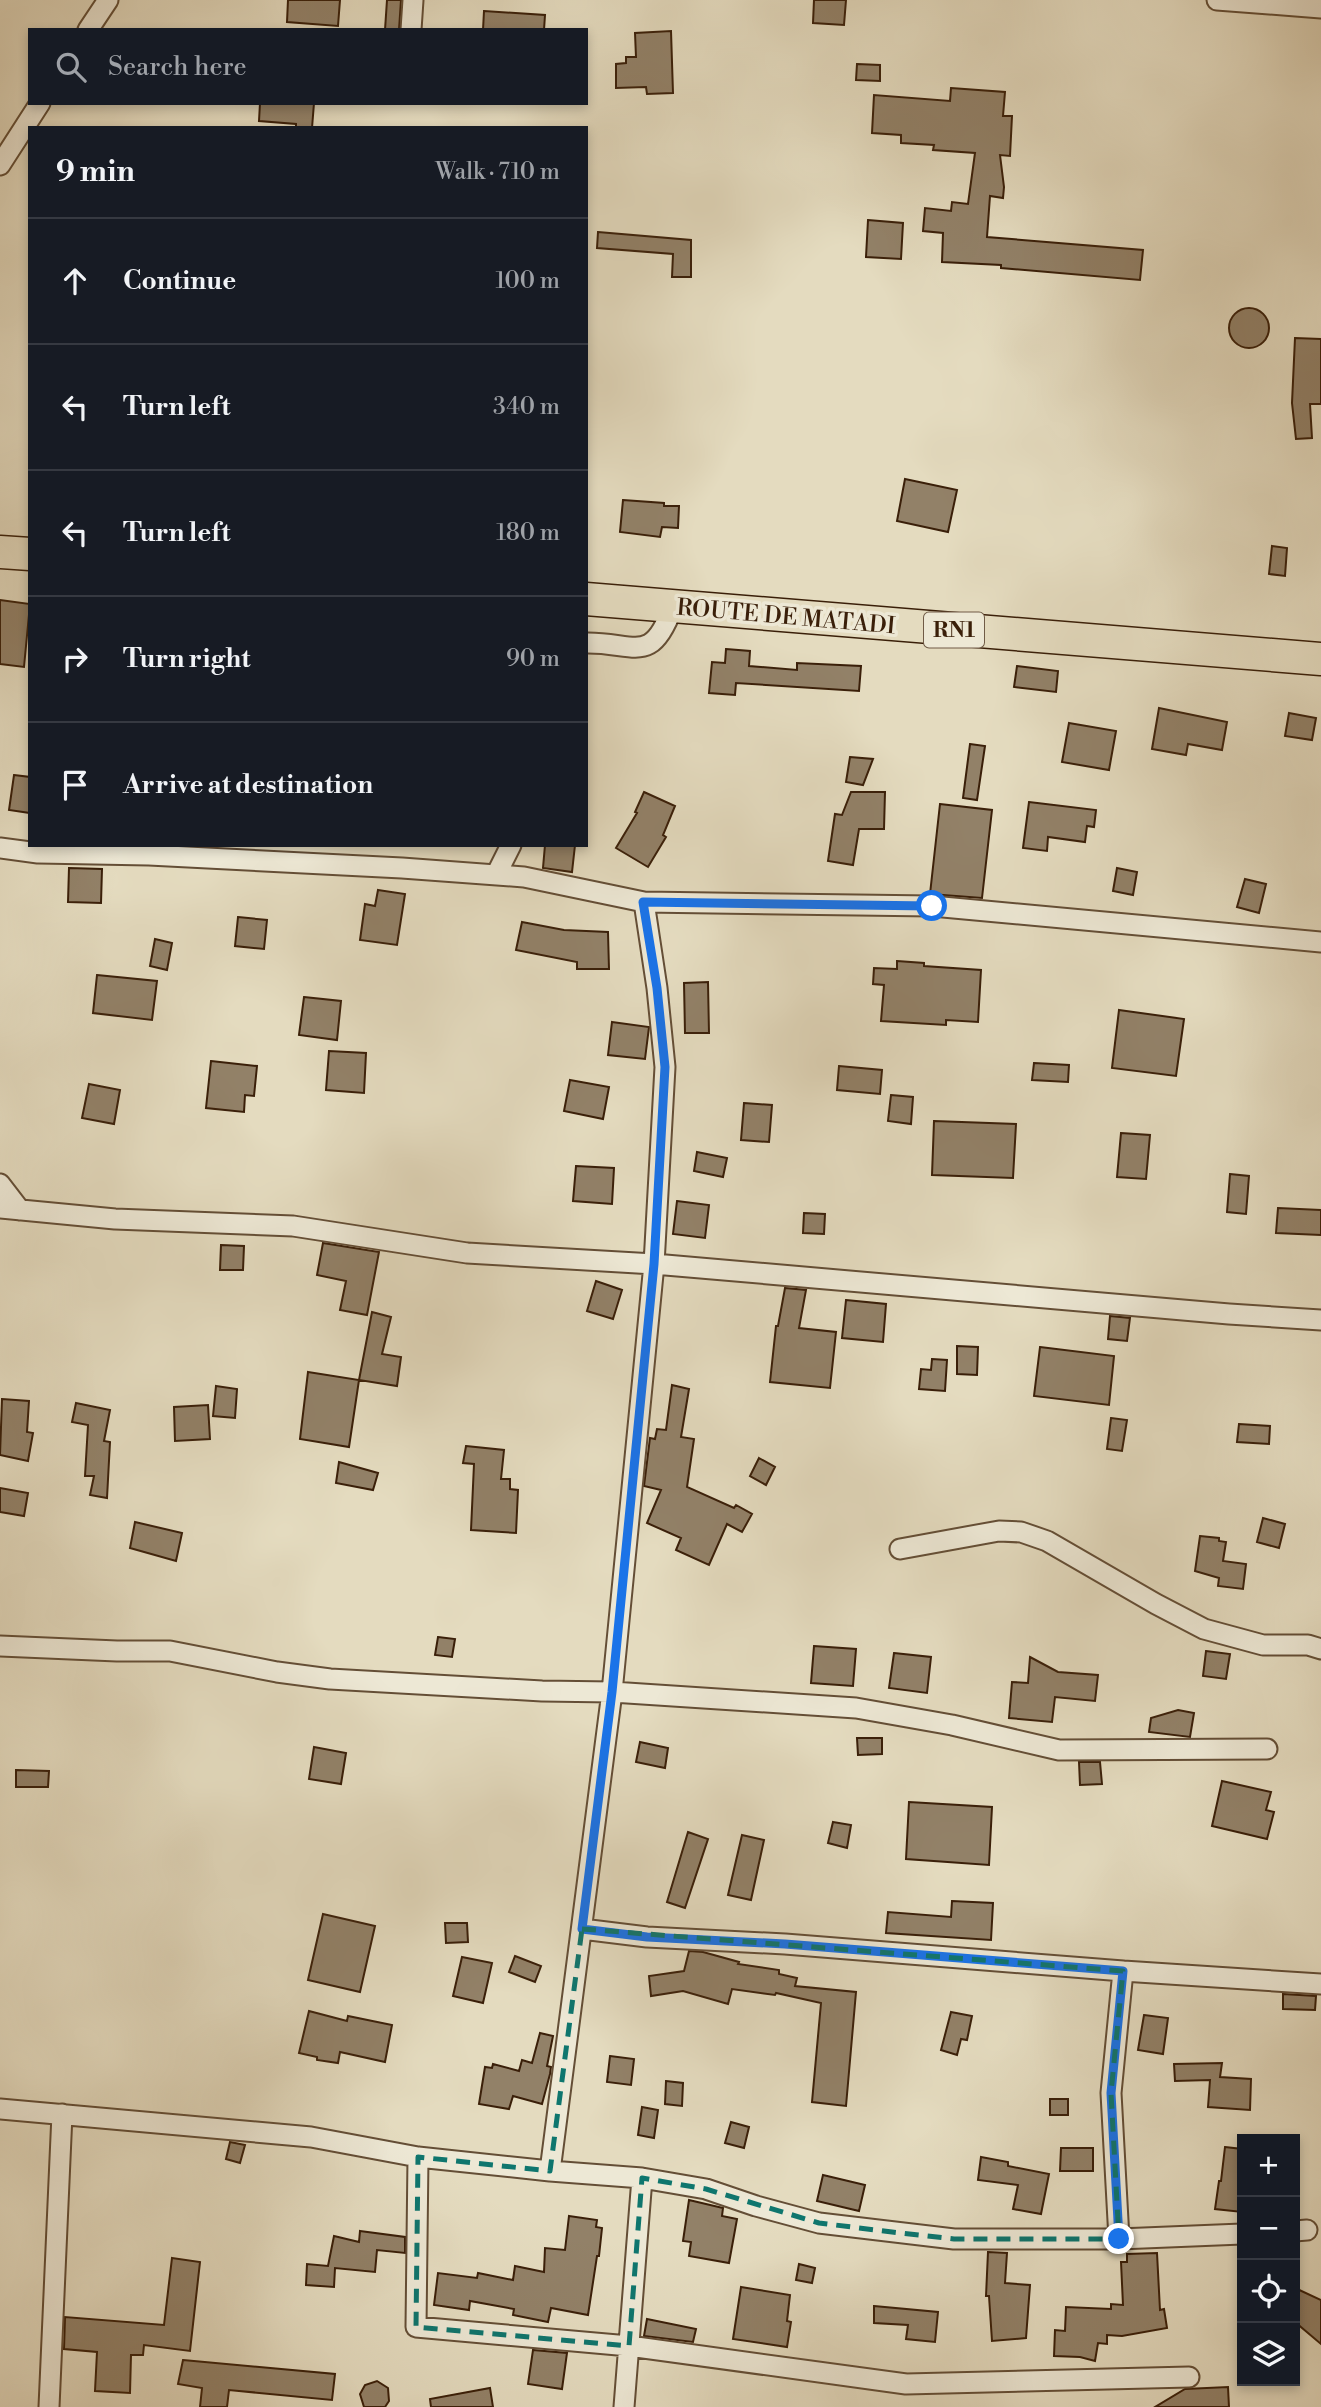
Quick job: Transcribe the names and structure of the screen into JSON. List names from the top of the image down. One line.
{"streets":{"highway":["ROUTE DE MATADI","RN1"]},"page":{"search":"Search here","heading":["9 min","Walk · 710 m"],"list":[["Continue","100 m"],["Turn left","340 m"],["Turn left","180 m"],["Turn right","90 m"],"Arrive at destination"],"map_buttons":["+","−"]}}
